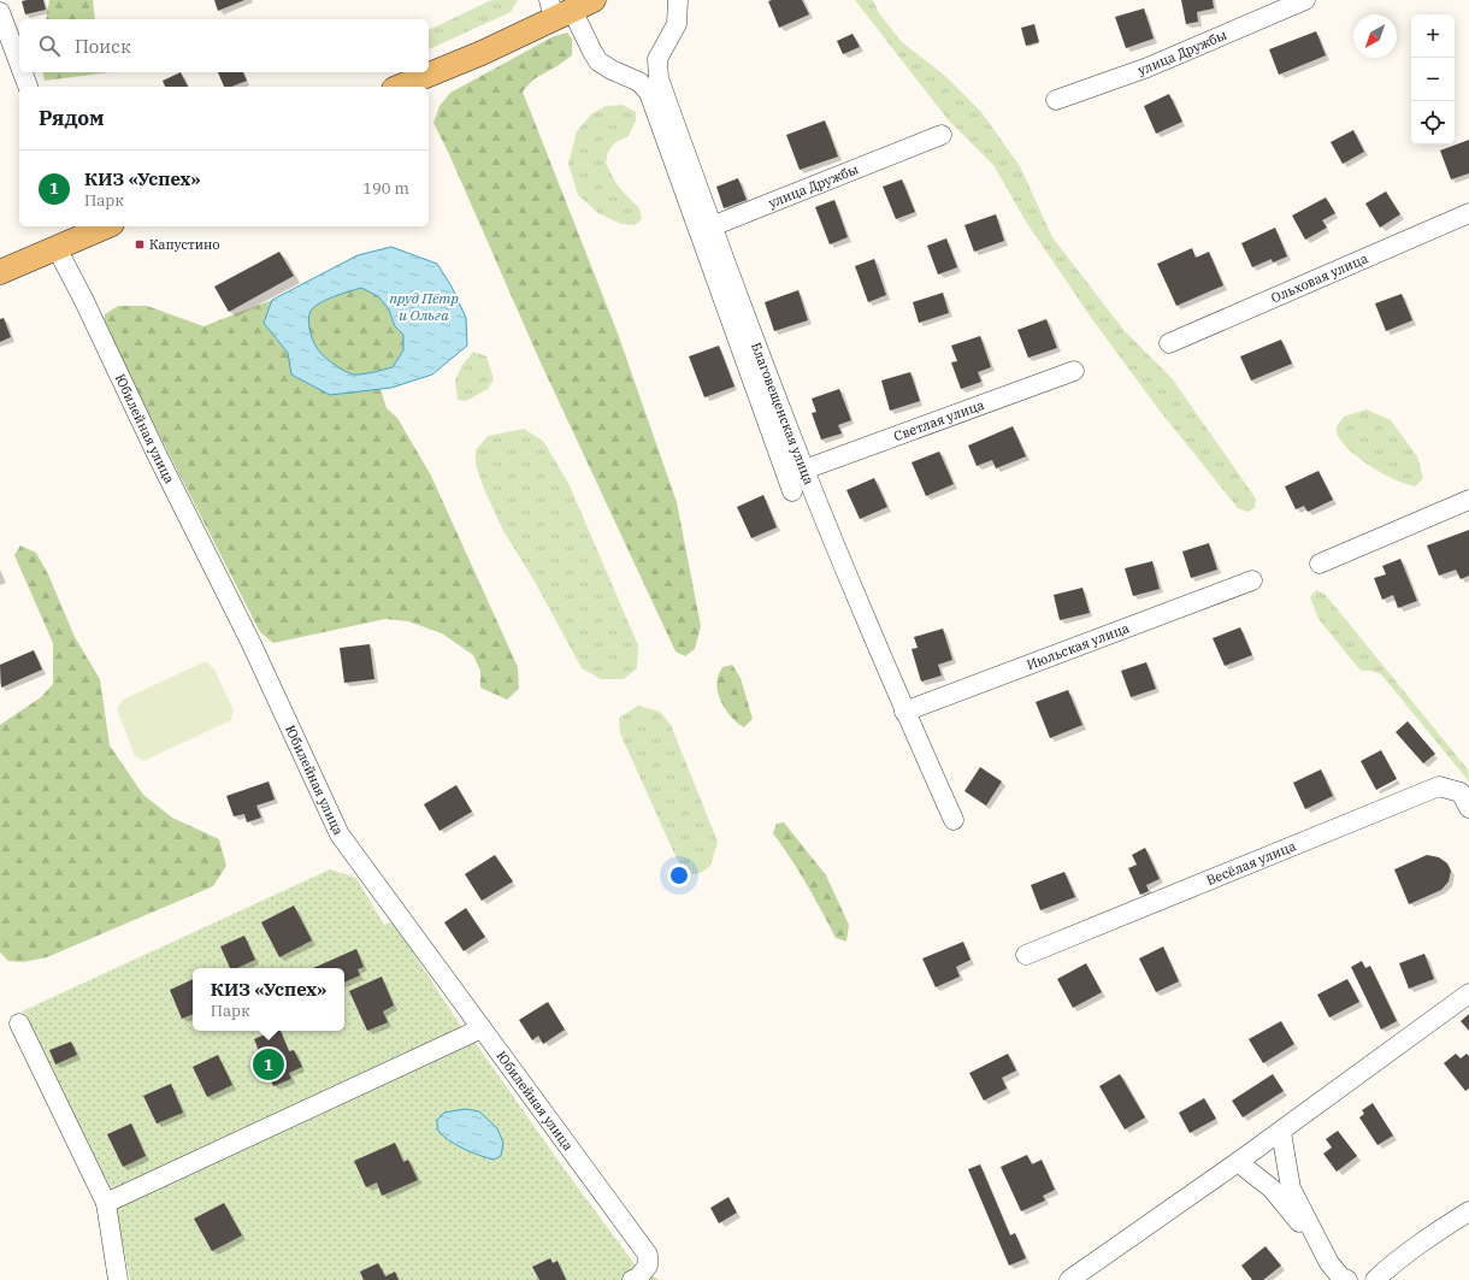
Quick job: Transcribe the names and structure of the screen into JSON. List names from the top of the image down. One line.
{"streets":{"street":["улица Дружбы","Ольховая улица","Благовещенская улица","Светлая улица","Юбилейная улица","Июльская улица","Весёлая улица"]},"crossings":[["улица Дружбы","Благовещенская улица"],["Благовещенская улица","Светлая улица"],["Благовещенская улица","Июльская улица"]],"water":["пруд Пётр и Ольга"],"places":{"transit":["Капустино"]},"north":"bottom left","page":{"map_buttons":["+","−"],"search":"Поиск","heading":"Рядом","list":[{"mark":"1","name":"КИЗ «Успех»","note":"Парк","value":"190 m"}],"popup":["КИЗ «Успех»","Парк"],"pins":"1"}}
